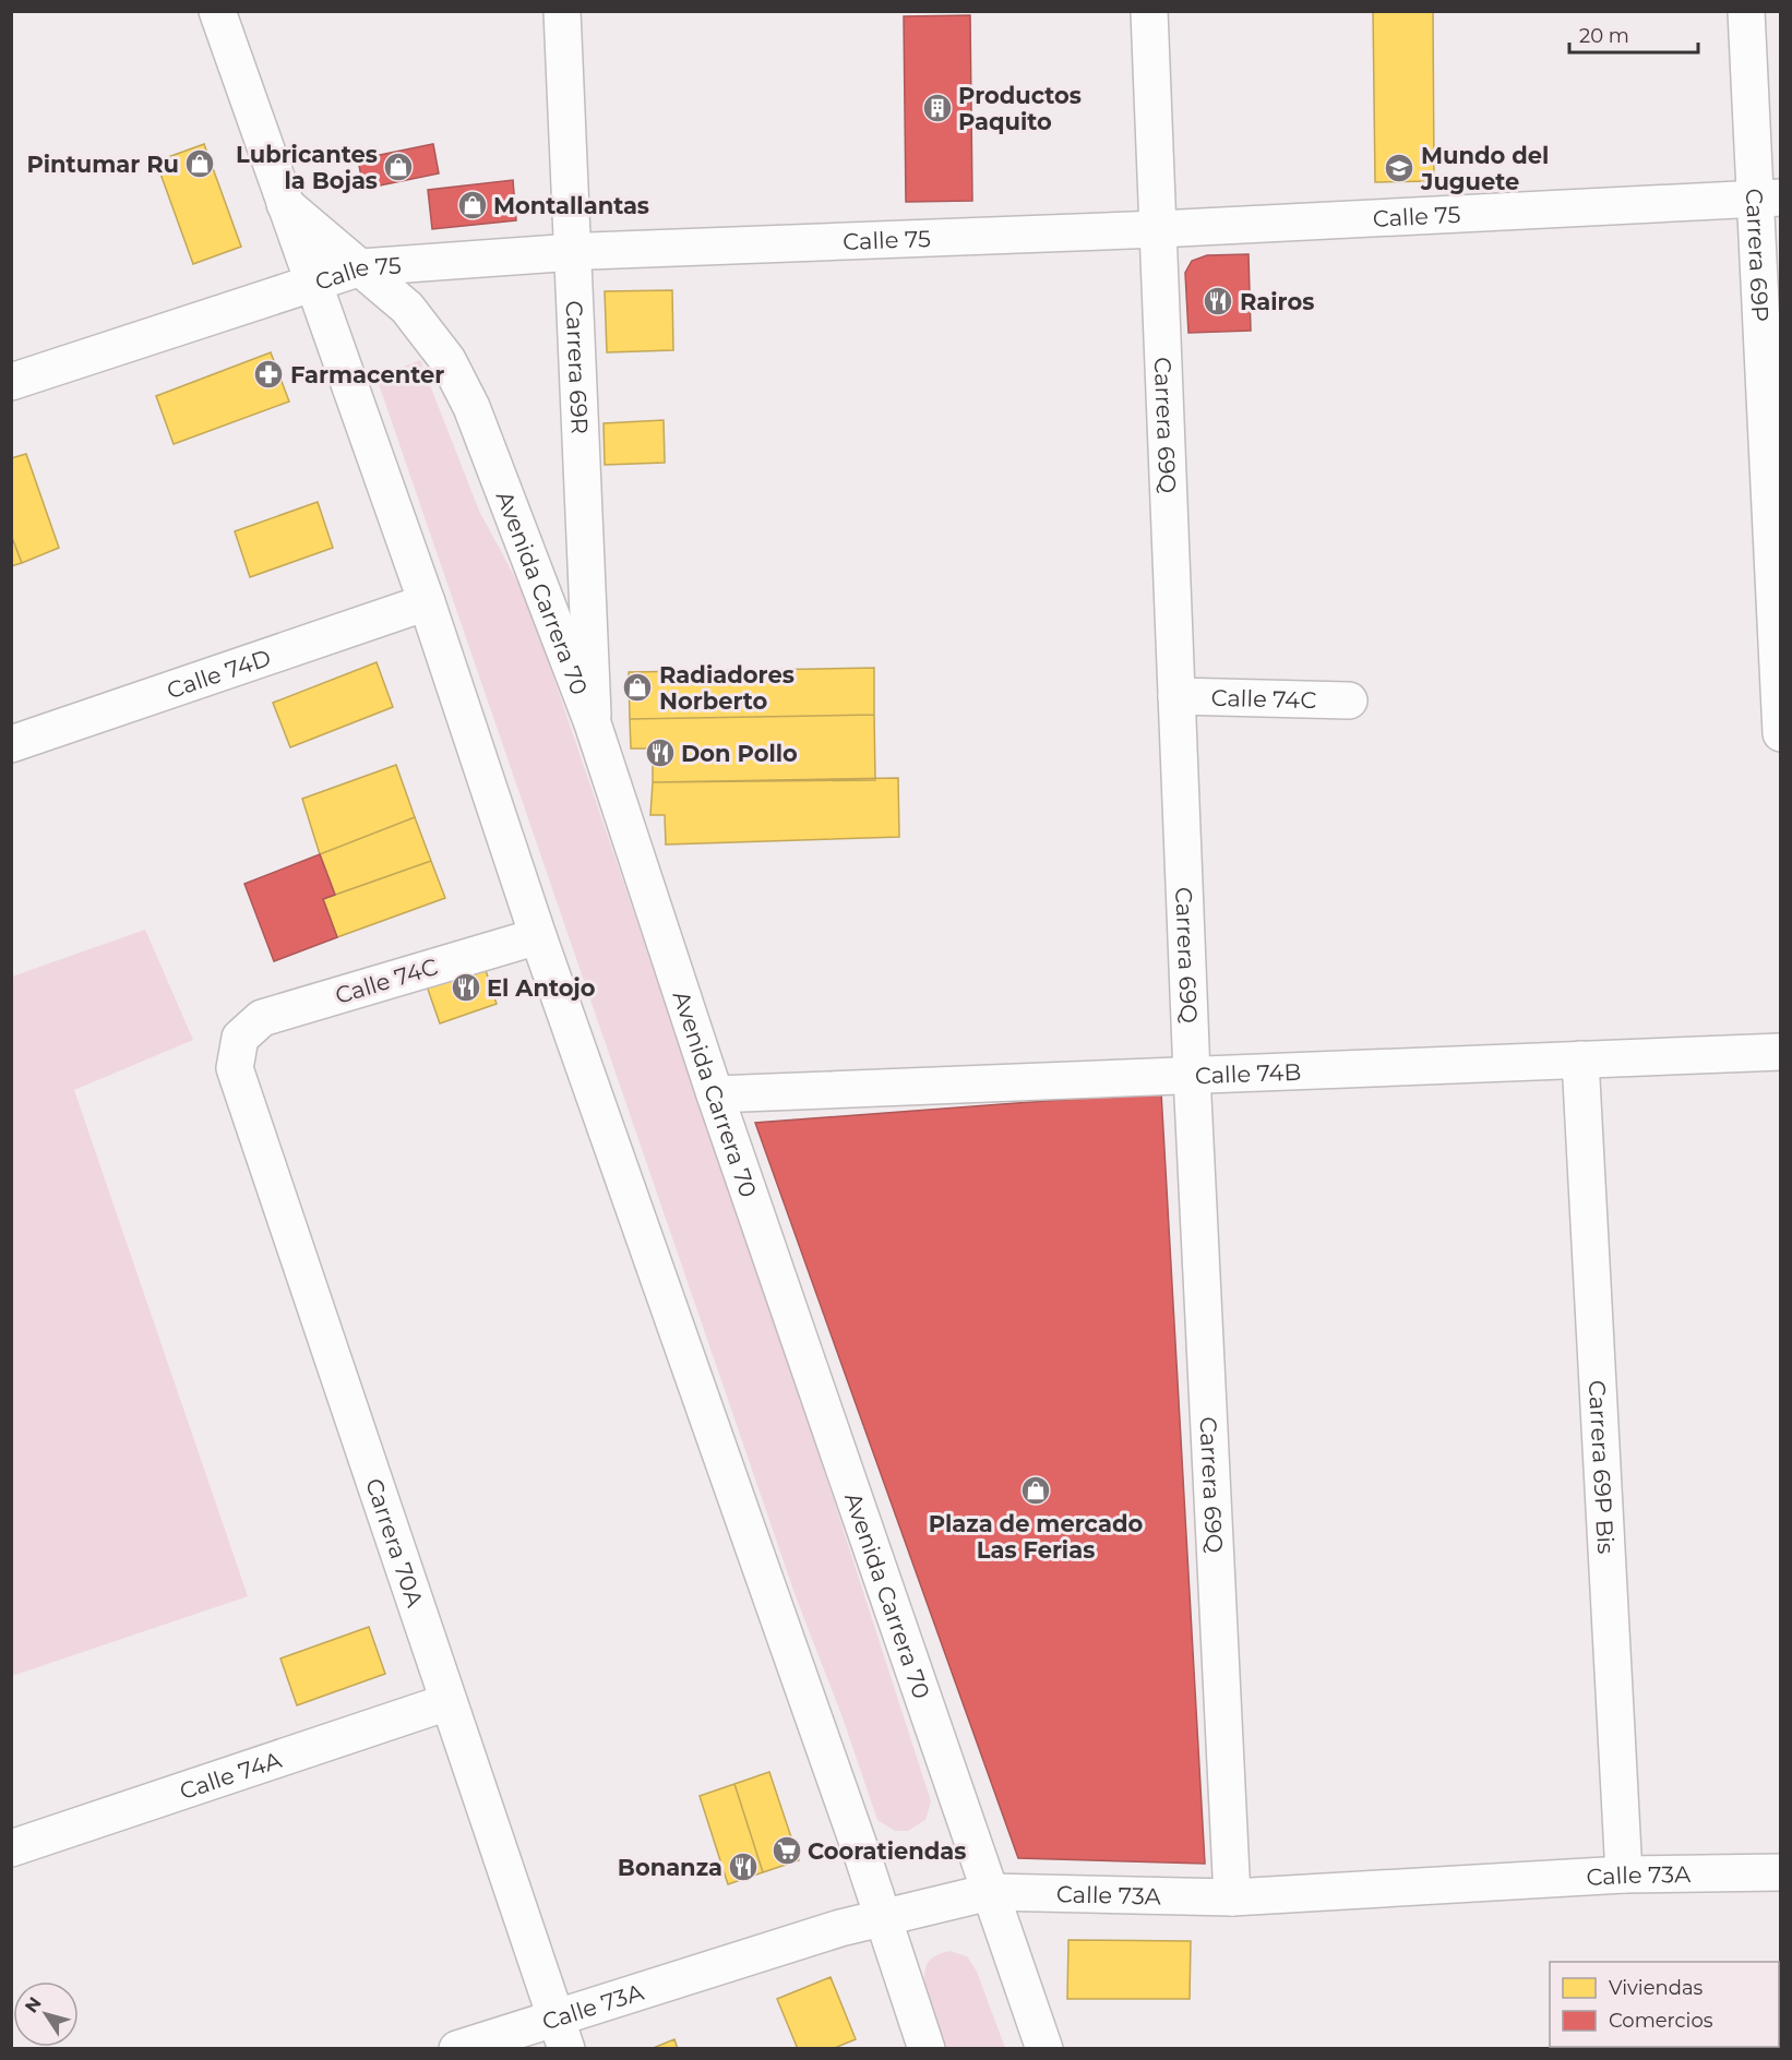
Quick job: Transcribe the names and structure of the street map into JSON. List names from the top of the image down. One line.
{"streets":{"street":["Calle 75","Carrera 69P","Carrera 69R","Carrera 69Q","Avenida Carrera 70","Calle 74D","Calle 74C","Calle 74B","Carrera 69P Bis","Carrera 70A","Calle 74A","Calle 73A"]},"crossings":[["Calle 75","Carrera 69P"],["Calle 75","Carrera 69R"],["Calle 75","Carrera 69Q"],["Calle 75","Avenida Carrera 70"],["Carrera 69R","Avenida Carrera 70"],["Carrera 69Q","Calle 74C"],["Carrera 69Q","Calle 74B"],["Carrera 69Q","Calle 73A"],["Avenida Carrera 70","Calle 74B"],["Avenida Carrera 70","Calle 73A"],["Calle 74C","Carrera 70A"],["Calle 74B","Carrera 69P Bis"],["Carrera 69P Bis","Calle 73A"],["Carrera 70A","Calle 74A"],["Carrera 70A","Calle 73A"]],"places":{"building":["Productos Paquito"],"shop":["Pintumar Ru","Lubricantes la Bojas","Montallantas","Radiadores Norberto","Plaza de mercado Las Ferias"],"school or university":["Mundo del Juguete"],"restaurant":["Rairos","Don Pollo","El Antojo","Bonanza"],"pharmacy":["Farmacenter"],"supermarket":["Cooratiendas"]},"legend":["Viviendas","Comercios"],"scale_bar":"20 m","north":"top left"}
